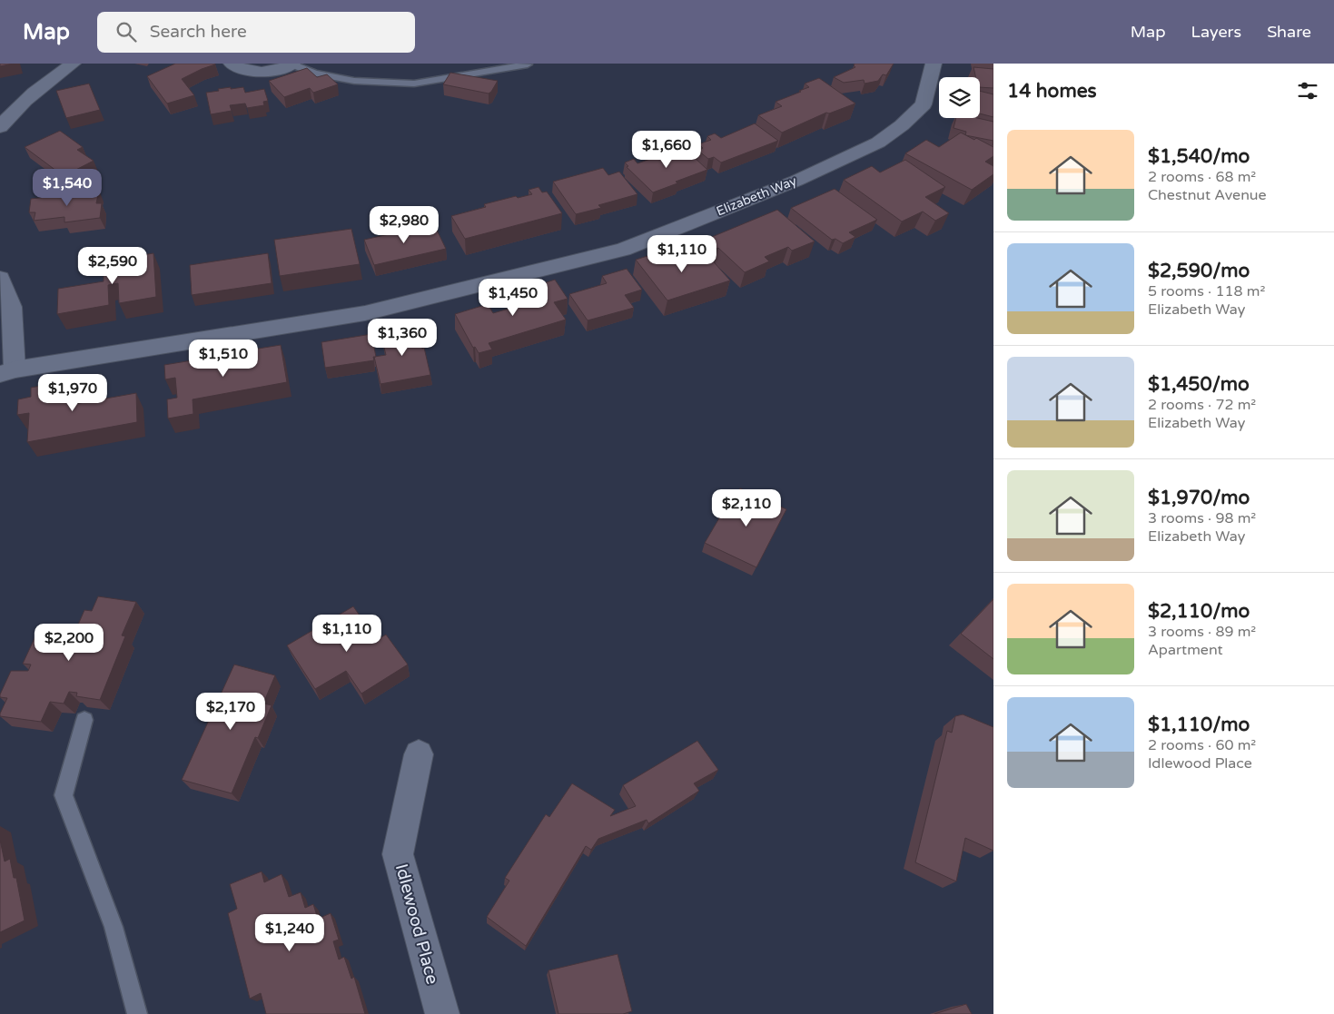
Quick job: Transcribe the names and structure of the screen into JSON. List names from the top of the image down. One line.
{"streets":{"street":["Elizabeth Way","Idlewood Place"]},"page":{"header":"Map","search":"Search here","nav":["Map","Layers","Share"],"heading":"14 homes","list":[{"name":"$1,540/mo","note":"2 rooms · 68 m² · Chestnut Avenue"},{"name":"$2,590/mo","note":"5 rooms · 118 m² · Elizabeth Way"},{"name":"$1,450/mo","note":"2 rooms · 72 m² · Elizabeth Way"},{"name":"$1,970/mo","note":"3 rooms · 98 m² · Elizabeth Way"},{"name":"$2,110/mo","note":"3 rooms · 89 m² · Apartment"},{"name":"$1,110/mo","note":"2 rooms · 60 m² · Idlewood Place"}],"price":["$1,660","$1,540","$2,980","$1,110","$2,590","$1,450","$1,360","$1,510","$1,970","$2,110","$1,110","$2,200","$2,170","$1,240"]}}
